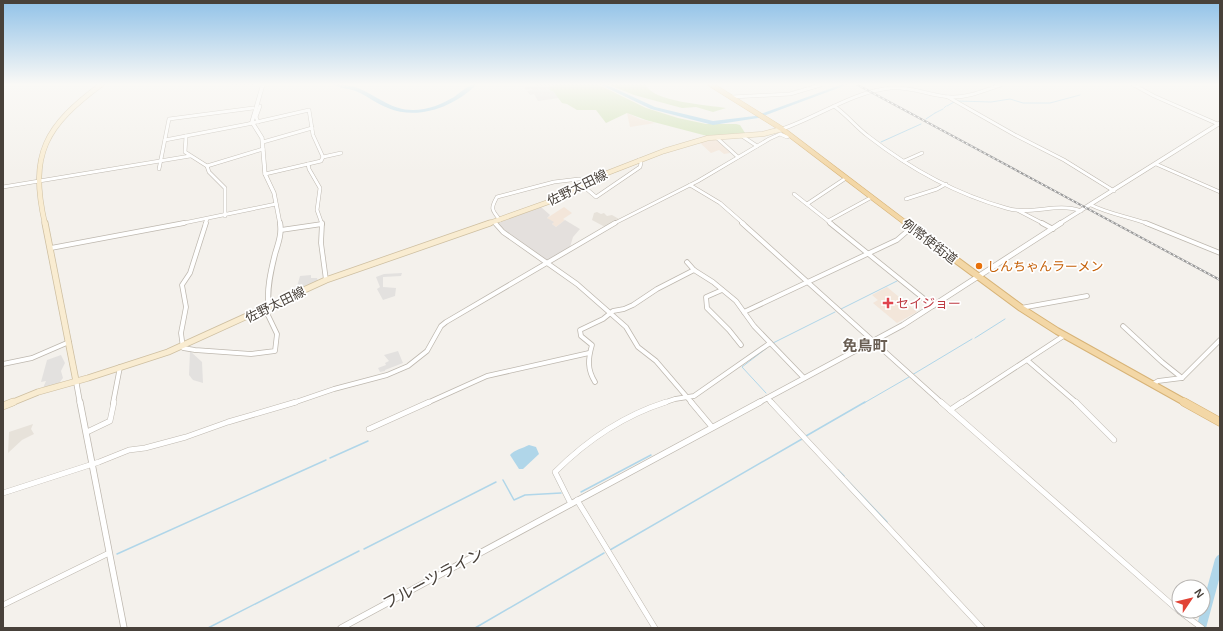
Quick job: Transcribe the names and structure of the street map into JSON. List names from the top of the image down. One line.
{"streets":{"main road":["佐野太田線","例幣使街道"],"street":["フルーツライン"]},"crossings":[["佐野太田線","例幣使街道"],["例幣使街道","フルーツライン"]],"districts":["免鳥町"],"places":{"other":["しんちゃんラーメン"],"health":["セイジョー"]},"north":"top right"}
